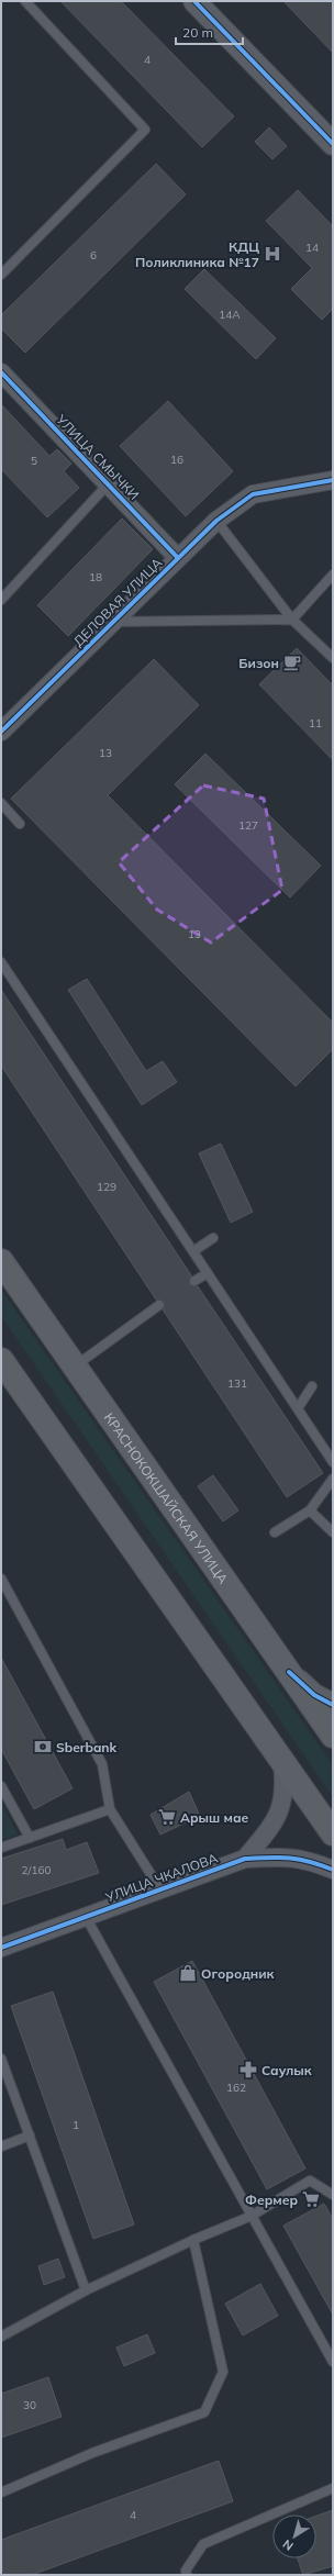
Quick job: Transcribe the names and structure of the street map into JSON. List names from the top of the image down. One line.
{"streets":{"main road":["КРАСНОКОКШАЙСКАЯ УЛИЦА"],"street":["УЛИЦА СМЫЧКИ","ДЕЛОВАЯ УЛИЦА","УЛИЦА ЧКАЛОВА"]},"crossings":[["УЛИЦА СМЫЧКИ","ДЕЛОВАЯ УЛИЦА"]],"places":{"hospital":["КДЦ Поликлиника №17"],"cafe":["Бизон"],"bank":["Sberbank"],"supermarket":["Арыш мае","Фермер"],"shop":["Огородник"],"pharmacy":["Саулык"]},"house_numbers":["4","14","6","14А","16","5","18","11","13","127","13","129","131","2/160","162","1","30","4"],"scale_bar":"20 m","north":"bottom left"}
